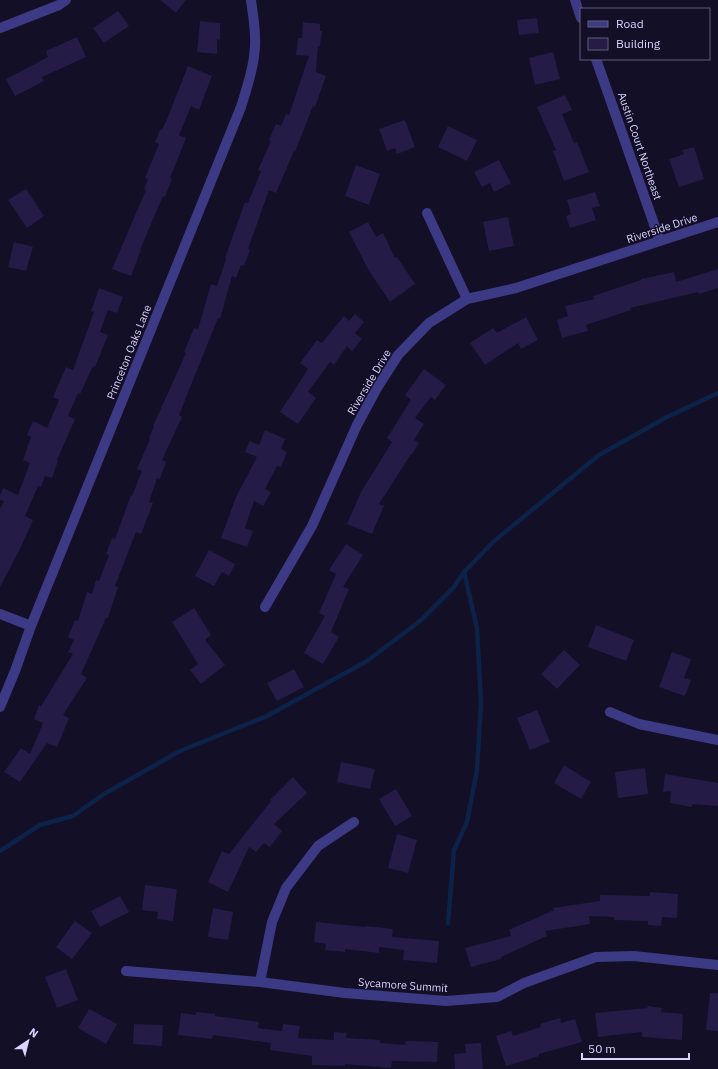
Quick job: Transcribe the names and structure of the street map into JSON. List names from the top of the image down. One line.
{"streets":{"street":["Austin Court Northeast","Riverside Drive","Princeton Oaks Lane","Sycamore Summit"]},"crossings":[["Austin Court Northeast","Riverside Drive"]],"legend":["Road","Building"],"scale_bar":"50 m","north":"top right"}
